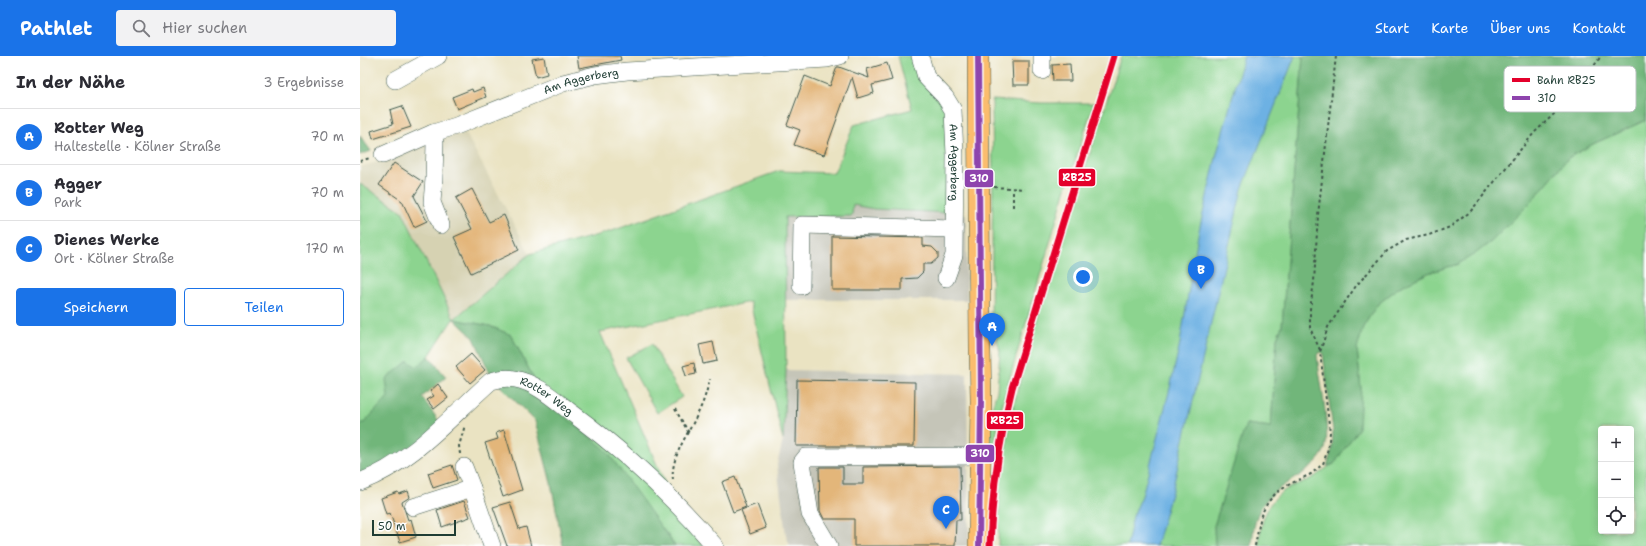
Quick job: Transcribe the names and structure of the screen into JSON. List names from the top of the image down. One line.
{"streets":{"street":["Am Aggerberg","Rotter Weg"]},"lines":["rail line RB25","transit line 310"],"legend":["Bahn RB25","310"],"scale_bar":"50 m","page":{"header":"Pathlet","search":"Hier suchen","nav":["Start","Karte","Über uns","Kontakt"],"heading":["In der Nähe","3 Ergebnisse"],"list":[{"mark":"A","name":"Rotter Weg","note":"Haltestelle · Kölner Straße","value":"70 m"},{"mark":"B","name":"Agger","note":"Park","value":"70 m"},{"mark":"C","name":"Dienes Werke","note":"Ort · Kölner Straße","value":"170 m"}],"pins":["B","A","C"],"buttons":["Speichern","Teilen"],"map_buttons":["+","−"],"scale":"50 m"}}
